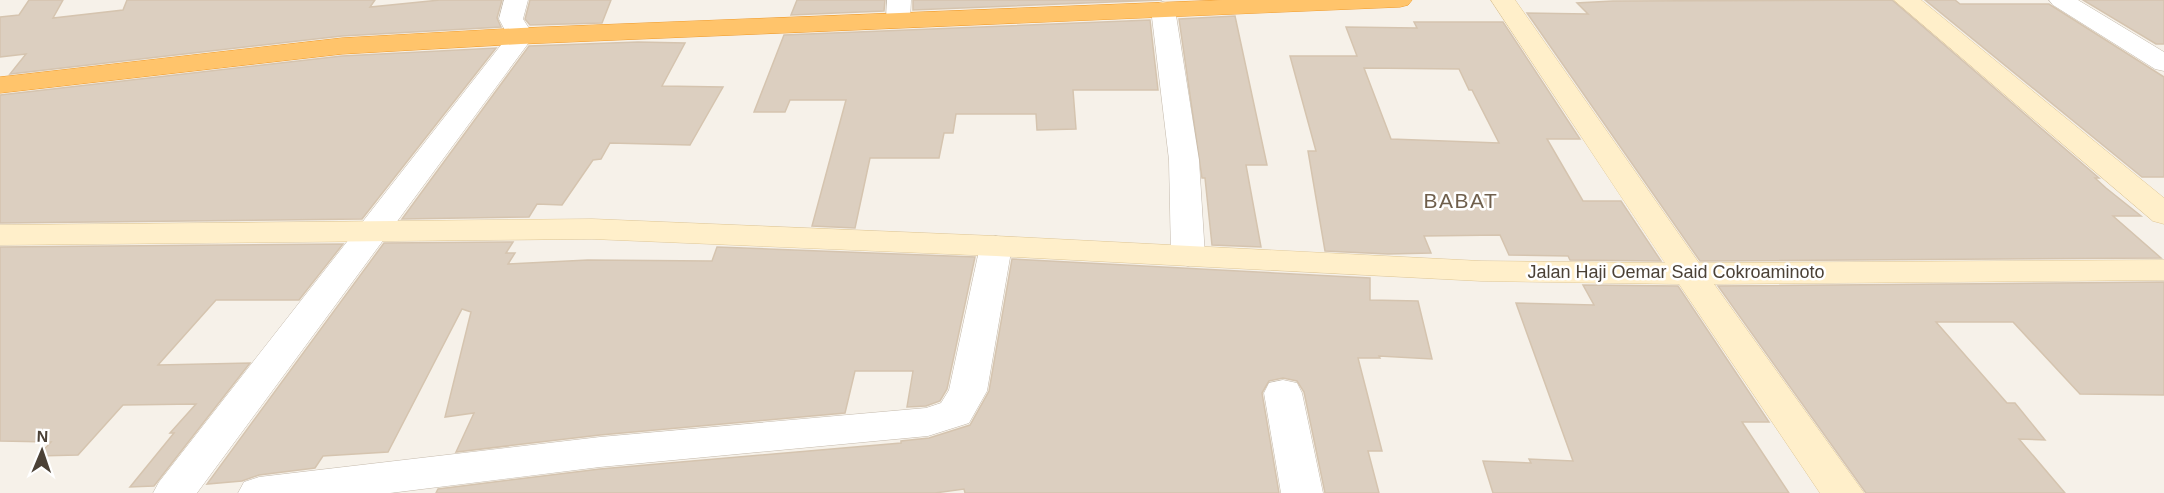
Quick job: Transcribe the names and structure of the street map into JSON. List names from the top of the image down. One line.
{"streets":{"street":["Jalan Haji Oemar Said Cokroaminoto"]},"districts":["BABAT"],"north":"top"}
